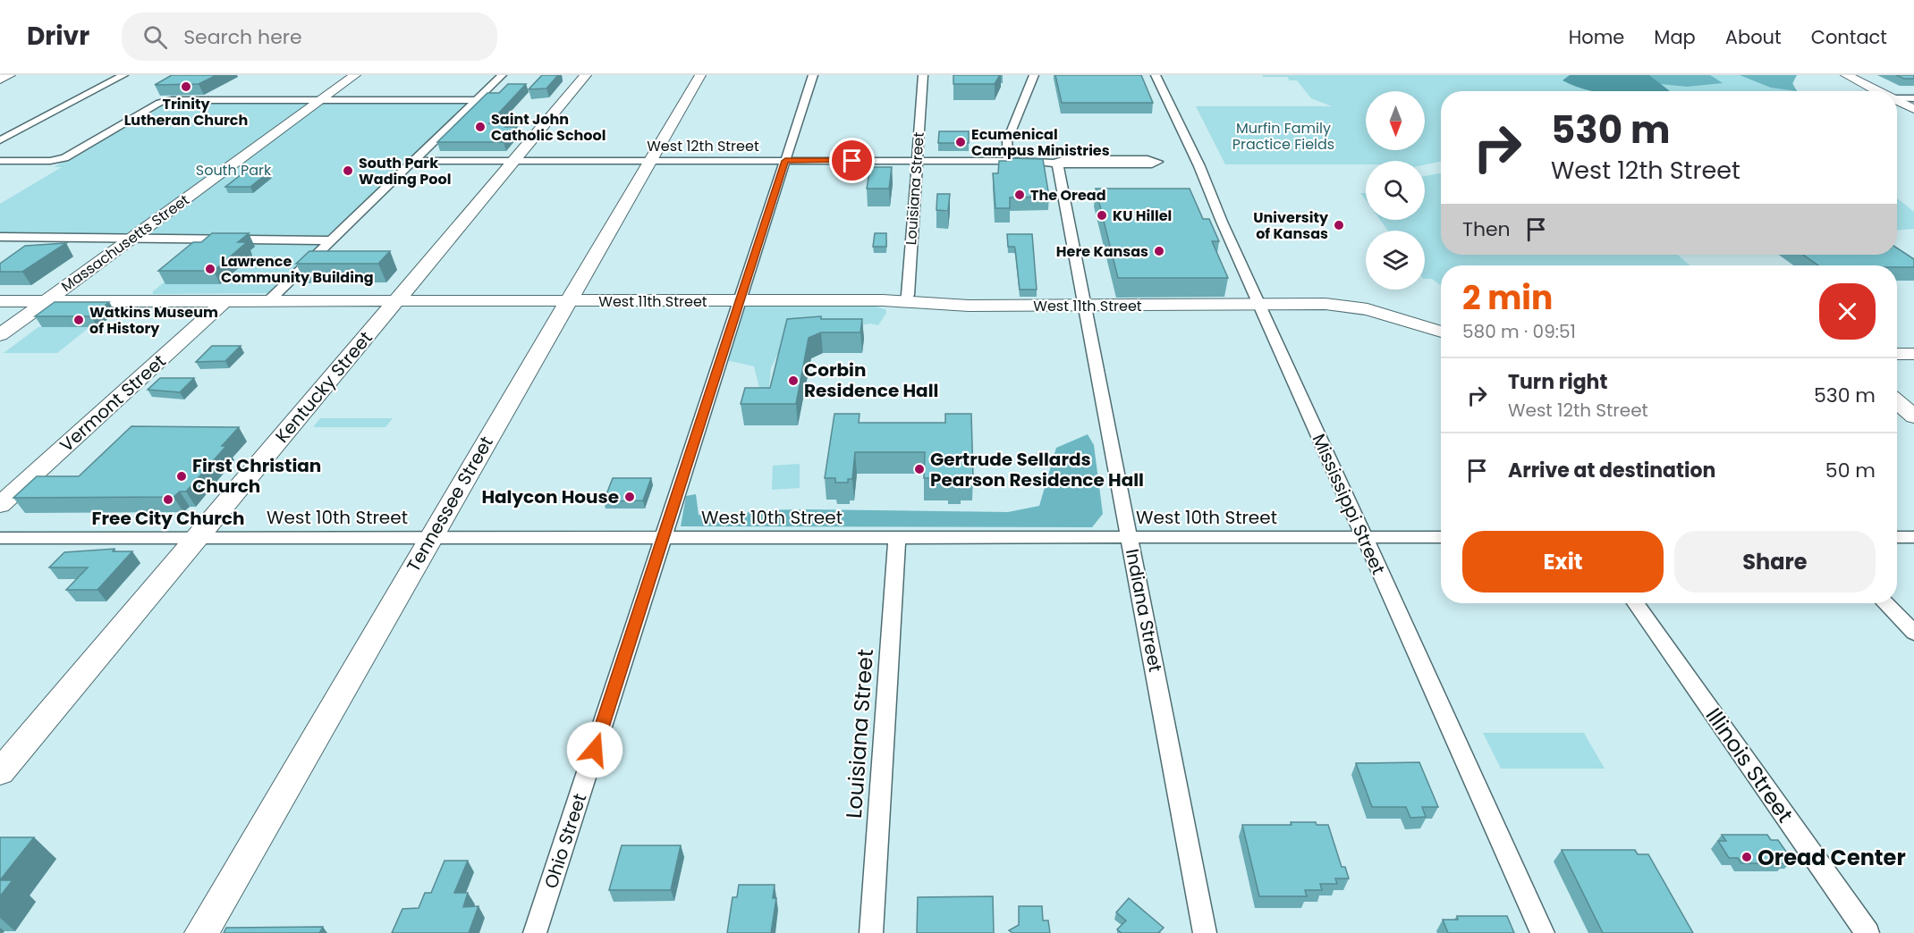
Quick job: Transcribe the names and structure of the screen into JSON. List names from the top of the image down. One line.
{"streets":{"main road":["Massachusetts Street","West 11th Street","Kentucky Street","Vermont Street","Tennessee Street"],"street":["West 12th Street","Louisiana Street","Mississippi Street","West 10th Street","Indiana Street","Illinois Street","Ohio Street"]},"crossings":[["West 12th Street","Louisiana Street"],["West 12th Street","Kentucky Street"],["West 12th Street","Tennessee Street"],["West 12th Street","Indiana Street"],["West 12th Street","Ohio Street"],["Louisiana Street","West 11th Street"],["Louisiana Street","West 10th Street"],["Massachusetts Street","West 11th Street"],["West 11th Street","Kentucky Street"],["West 11th Street","Vermont Street"],["West 11th Street","Tennessee Street"],["West 11th Street","Mississippi Street"],["West 11th Street","Indiana Street"],["West 11th Street","Ohio Street"],["Kentucky Street","West 10th Street"],["Tennessee Street","West 10th Street"],["Mississippi Street","West 10th Street"],["West 10th Street","Indiana Street"],["West 10th Street","Ohio Street"]],"parks":["Murfin Family Practice Fields","South Park"],"places":["Trinity Lutheran Church","Saint John Catholic School","Ecumenical Campus Ministries","South Park Wading Pool","The Oread","KU Hillel","University of Kansas","Here Kansas","Lawrence Community Building","Watkins Museum of History","Corbin Residence Hall","Gertrude Sellards Pearson Residence Hall","First Christian Church","Halycon House","Free City Church","Oread Center"],"north":"bottom","page":{"header":"Drivr","search":"Search here","nav":["Home","Map","About","Contact"],"turn":["530 m","West 12th Street"],"then":"Then","heading":["2 min","580 m · 09:51"],"list":[{"name":"Turn right","note":"West 12th Street","value":"530 m"},{"name":"Arrive at destination","value":"50 m"}],"buttons":["Exit","Share"]}}
